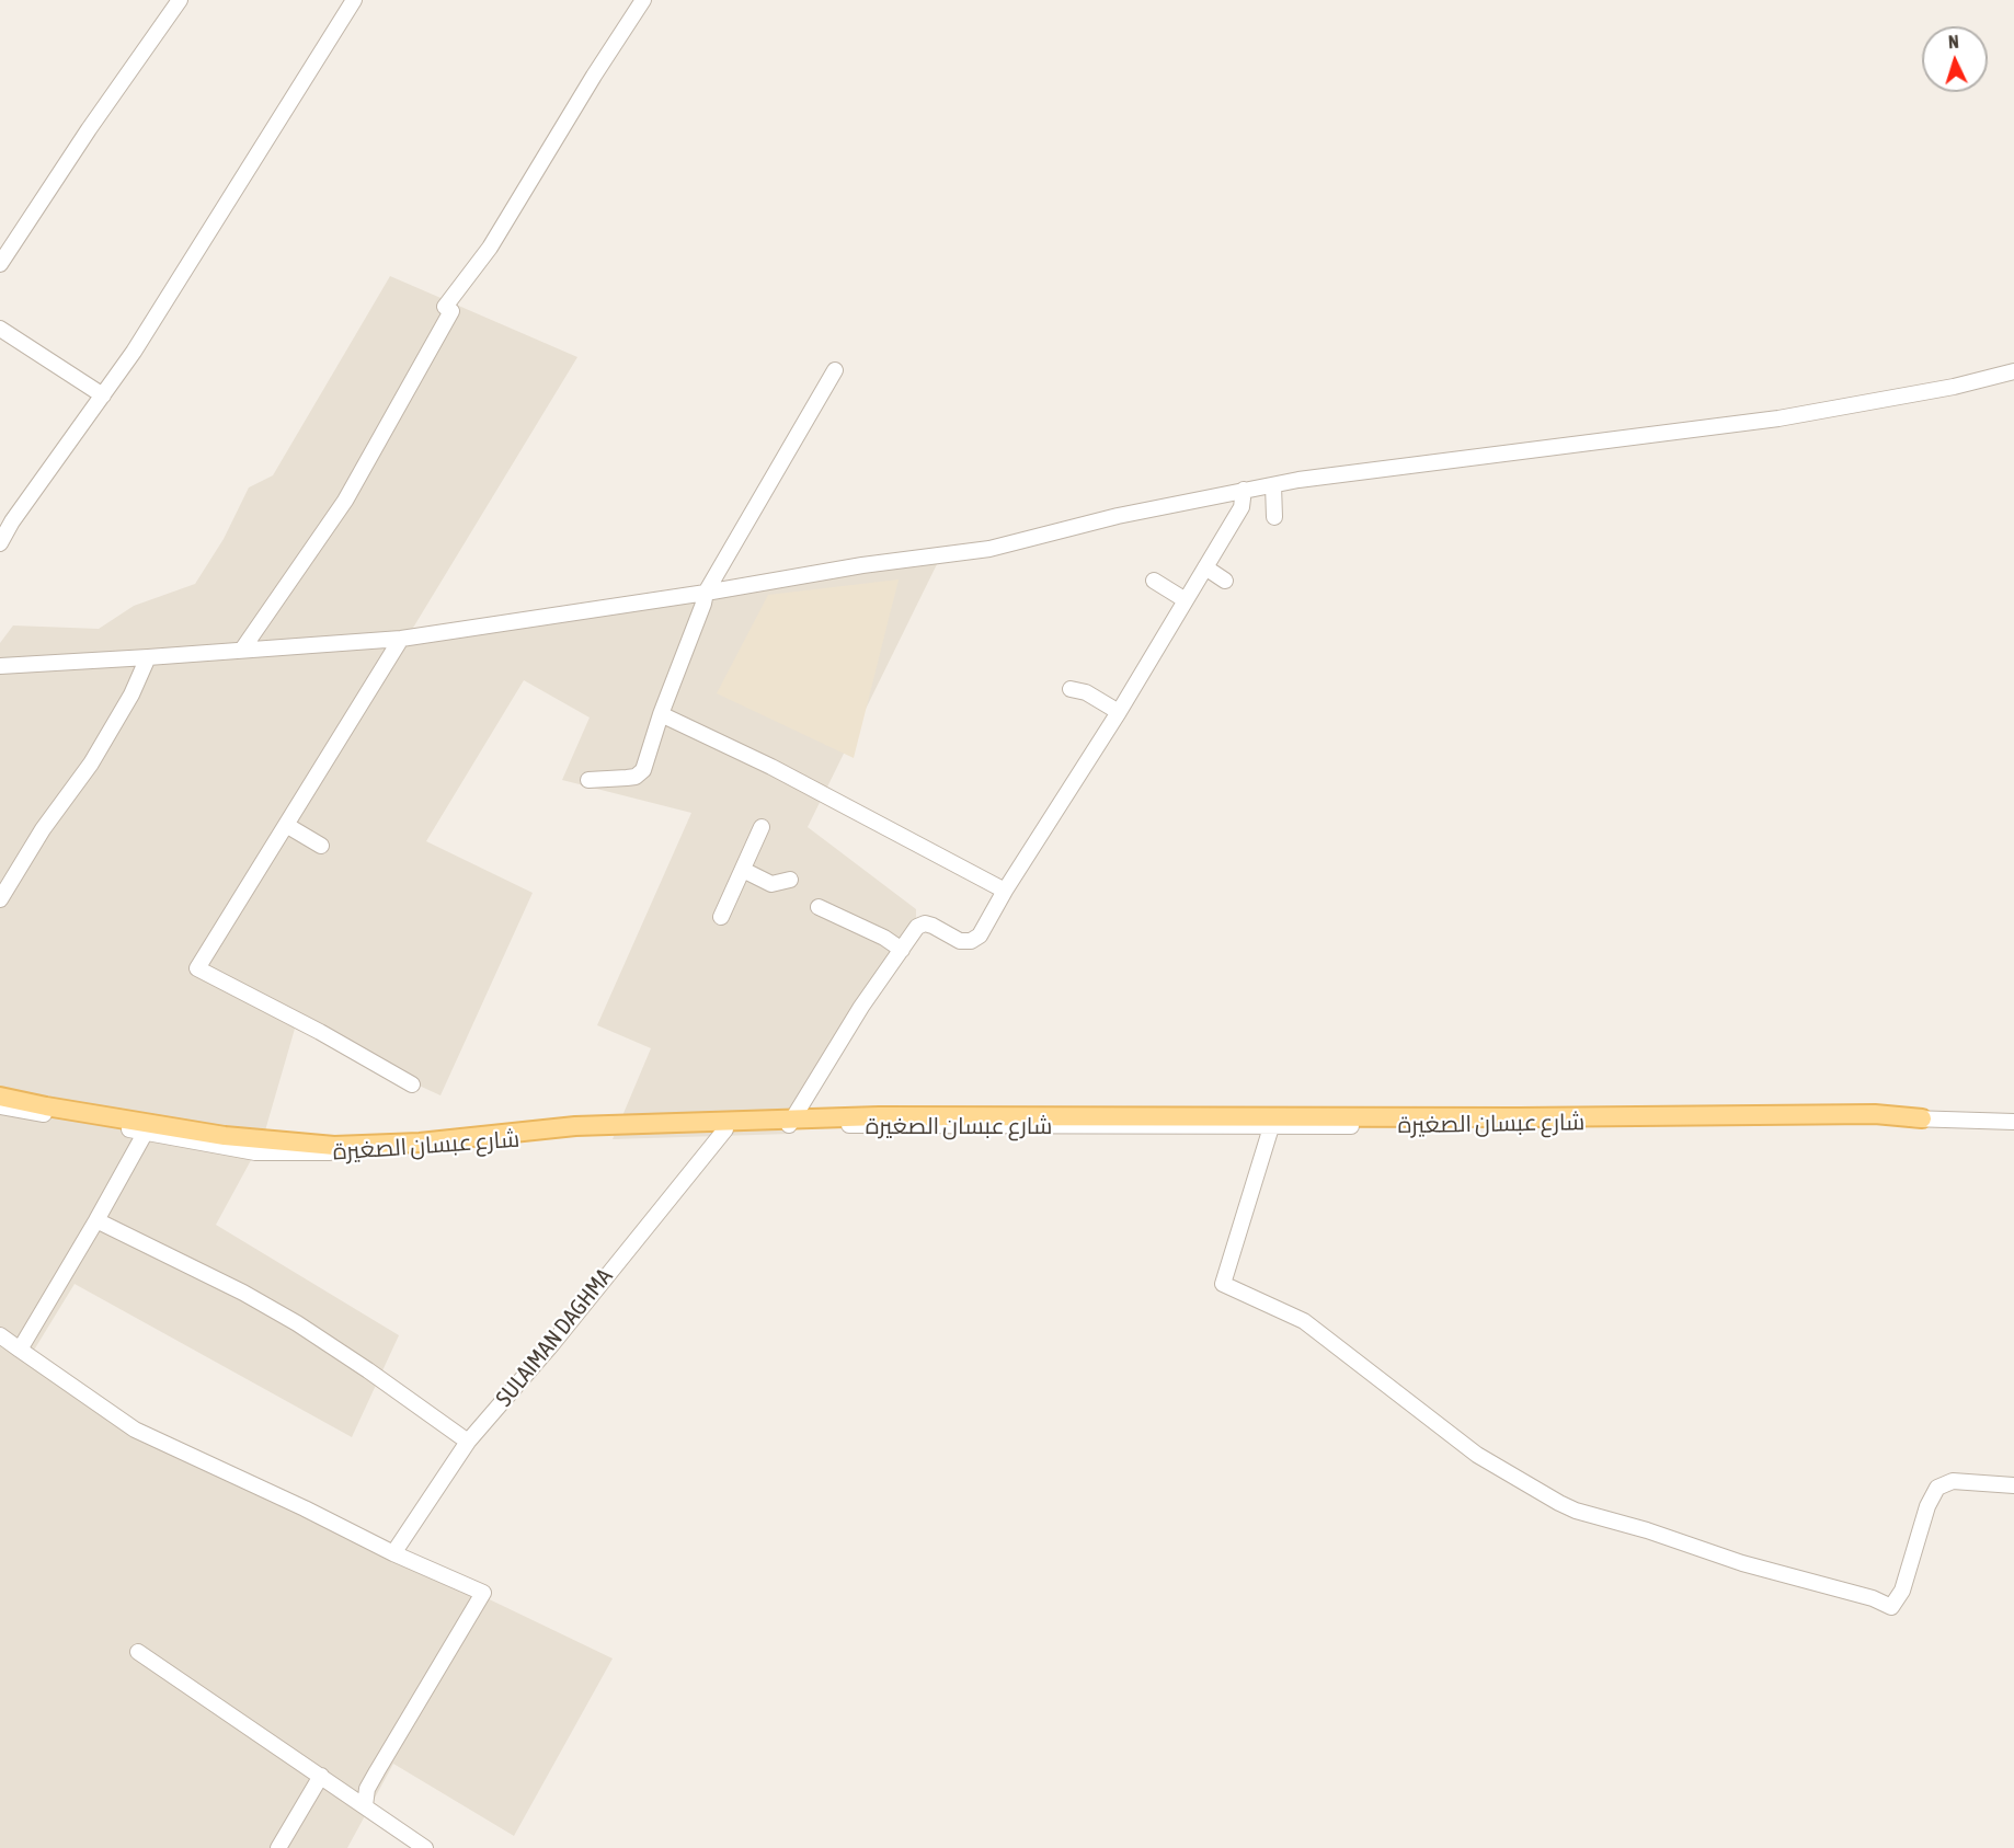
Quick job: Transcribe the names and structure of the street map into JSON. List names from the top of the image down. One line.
{"streets":{"main road":["شارع عبسان الصغيرة"],"street":["SULAIMAN DAGHMA"]},"crossings":[["شارع عبسان الصغيرة","SULAIMAN DAGHMA"]],"north":"top"}
